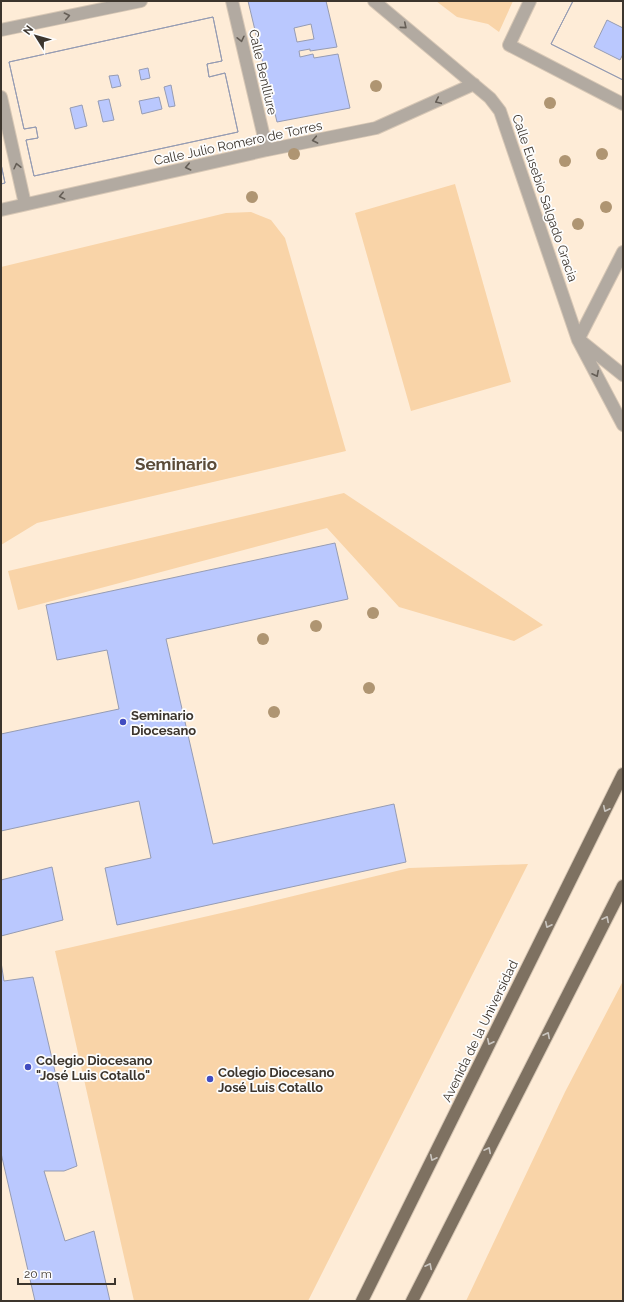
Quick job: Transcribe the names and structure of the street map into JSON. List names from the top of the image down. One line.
{"streets":{"main road":["Avenida de la Universidad"],"street":["Calle Benlliure","Calle Julio Romero de Torres","Calle Eusebio Salgado Gracia"]},"crossings":[["Calle Benlliure","Calle Julio Romero de Torres"],["Calle Julio Romero de Torres","Calle Eusebio Salgado Gracia"]],"one_way":["Calle Benlliure","Calle Julio Romero de Torres","Calle Eusebio Salgado Gracia"],"districts":["Seminario"],"places":["Seminario Diocesano","Colegio Diocesano \"José Luis Cotallo\"","Colegio Diocesano José Luis Cotallo"],"scale_bar":"20 m","north":"top left"}
